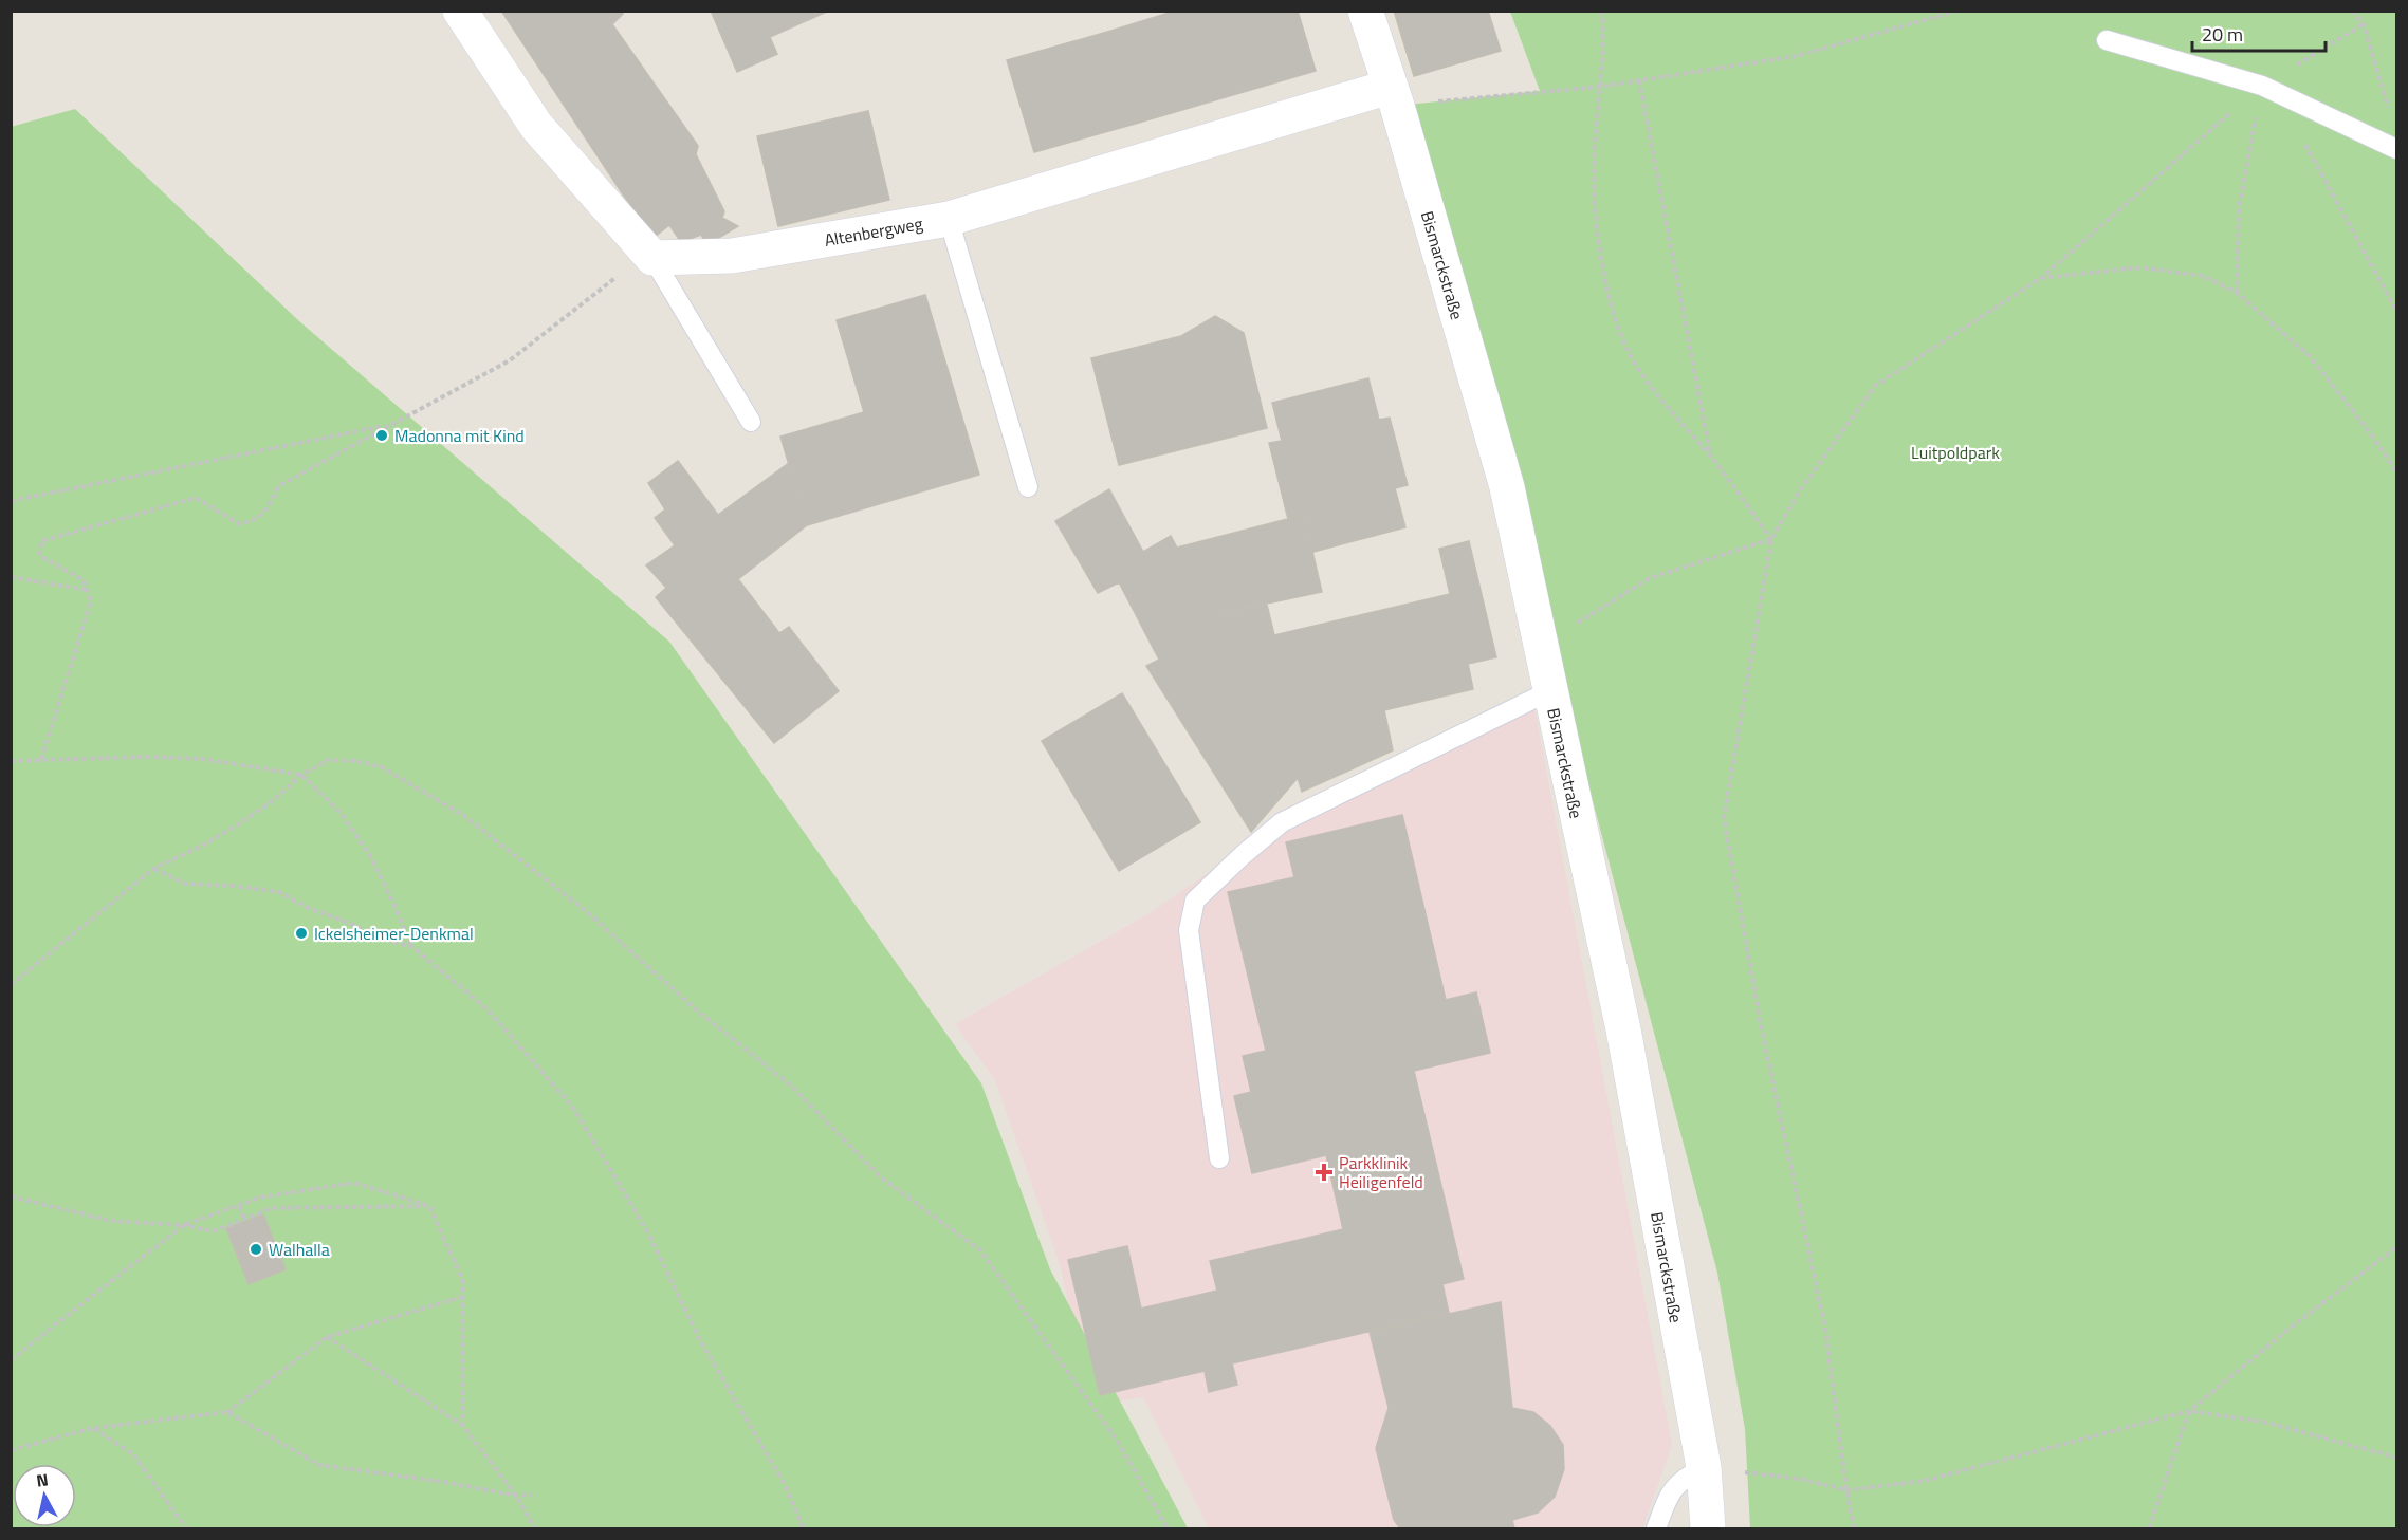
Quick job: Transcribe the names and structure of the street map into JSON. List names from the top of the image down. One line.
{"streets":{"street":["Altenbergweg","Bismarckstraße"]},"crossings":[["Altenbergweg","Bismarckstraße"]],"parks":["Luitpoldpark"],"places":{"other":["Madonna mit Kind","Ickelsheimer-Denkmal","Walhalla"],"health":["Parkklinik Heiligenfeld"]},"scale_bar":"20 m","north":"top"}
